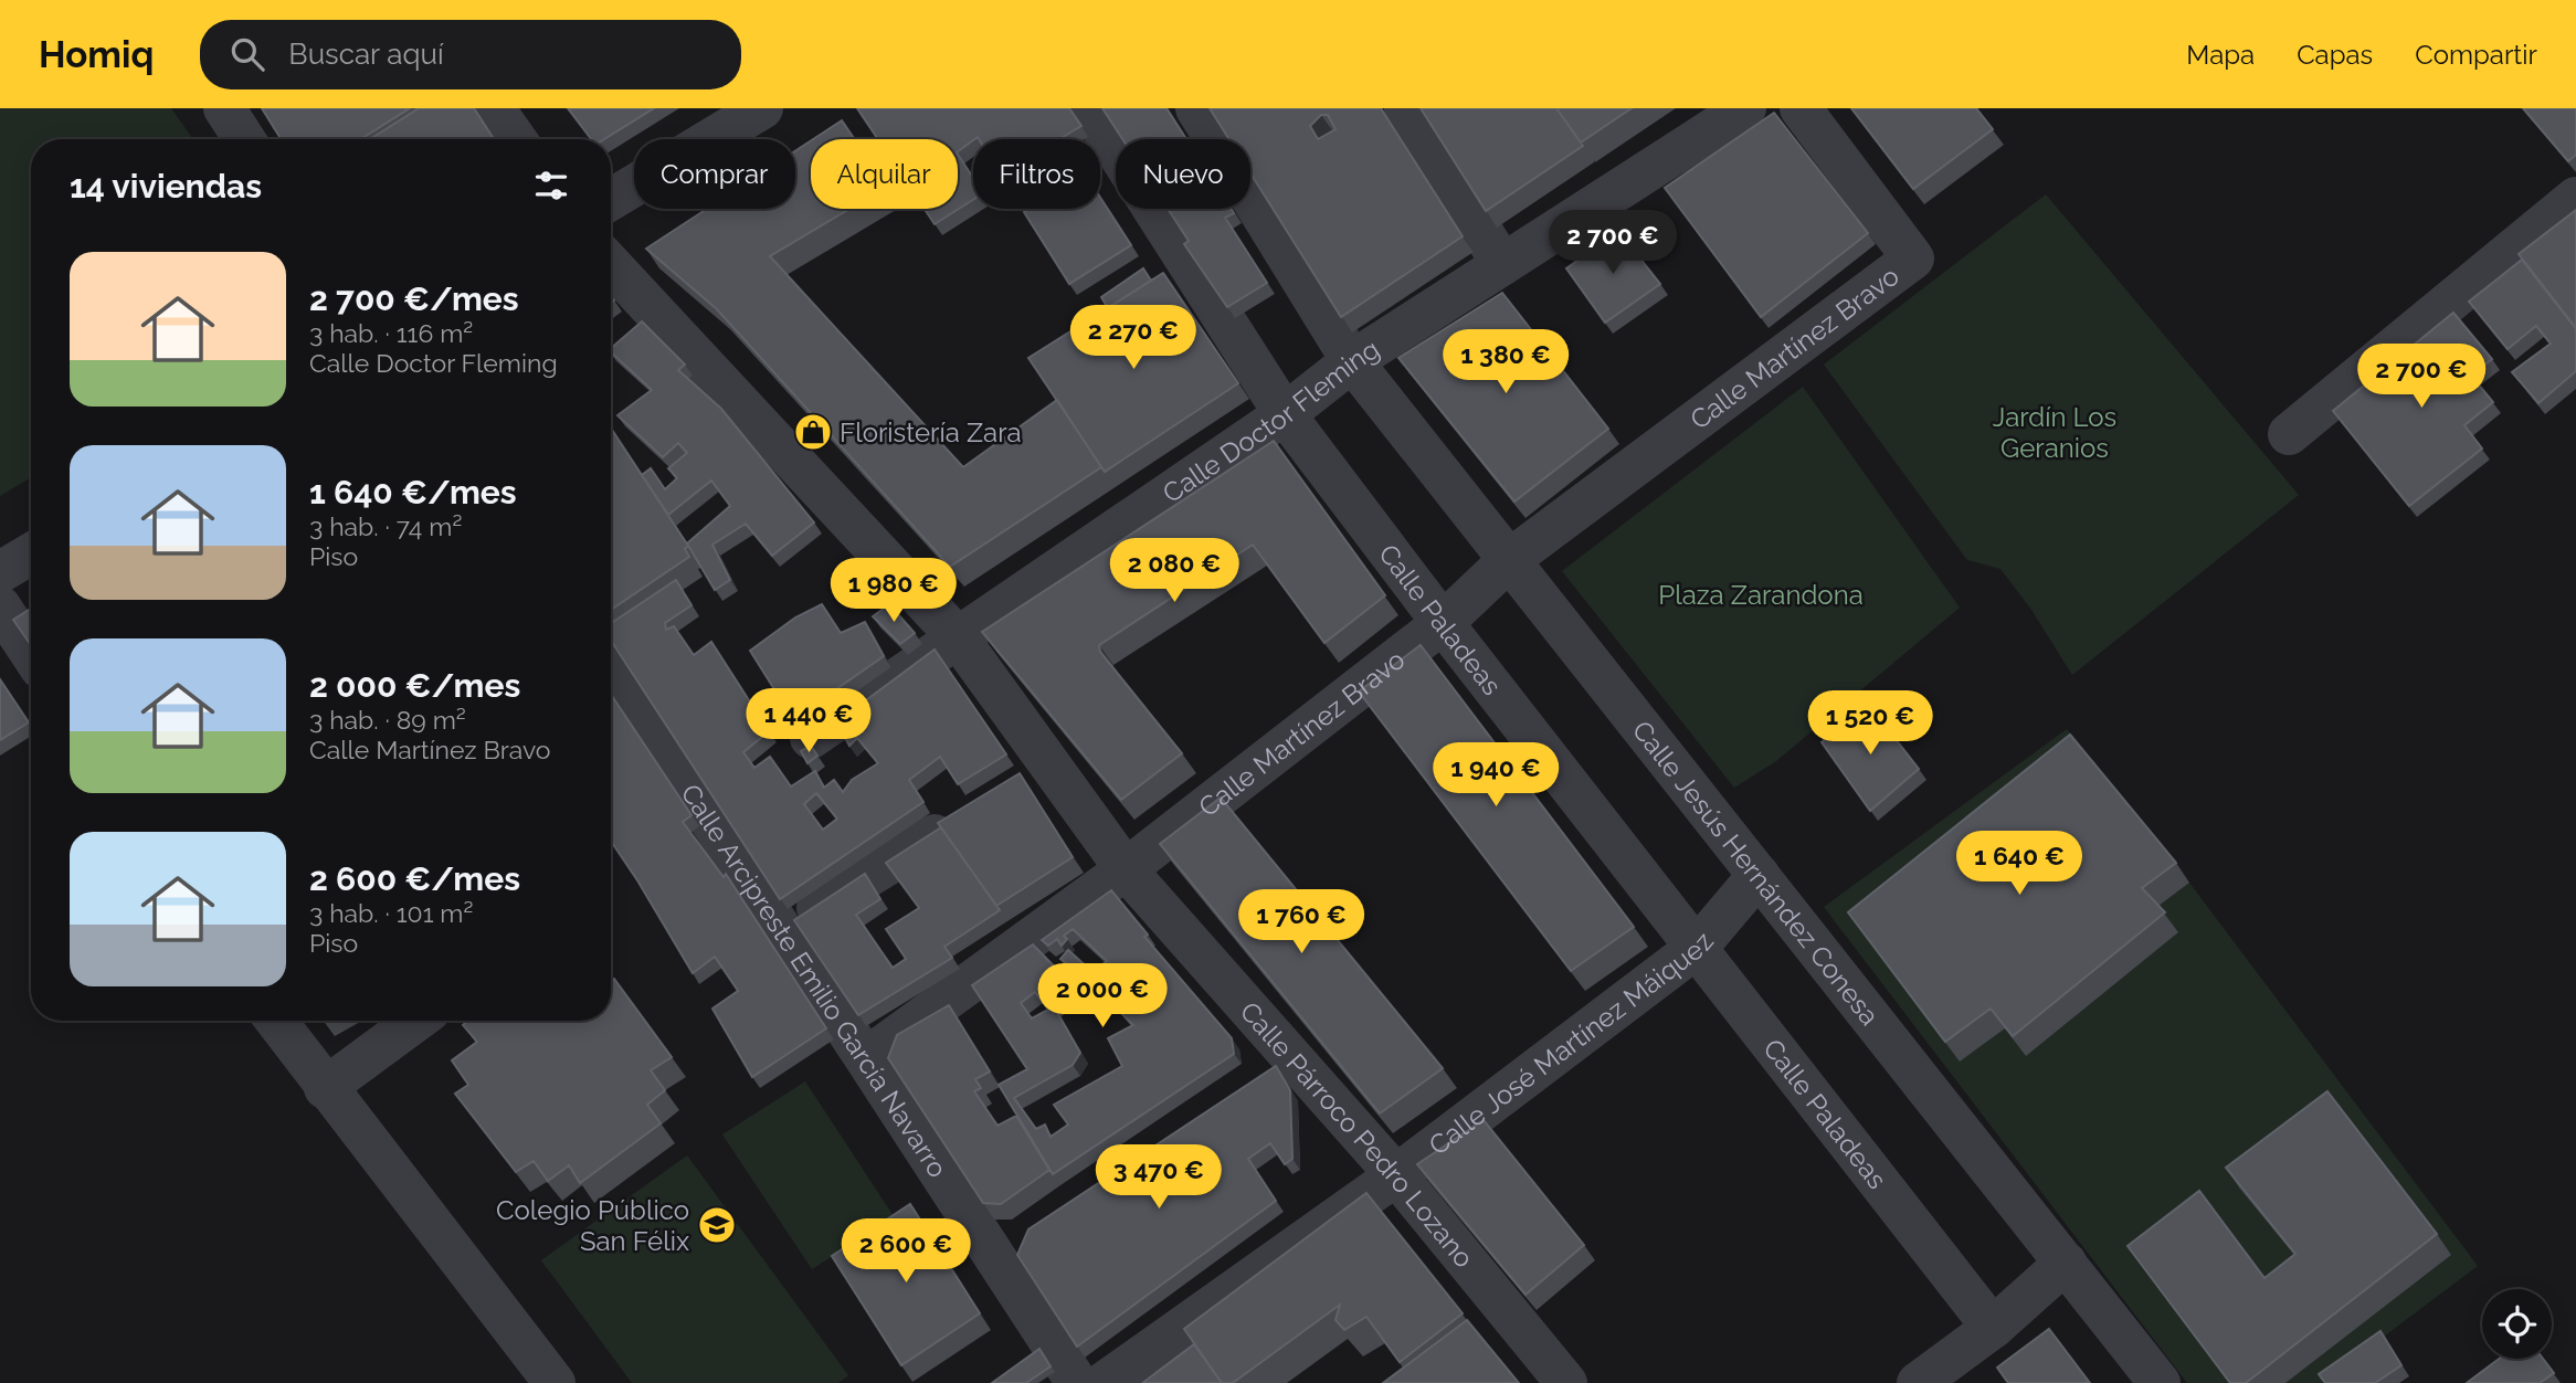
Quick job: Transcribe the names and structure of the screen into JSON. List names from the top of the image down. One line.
{"streets":{"street":["Calle Martínez Bravo","Calle Doctor Fleming","Calle Paladeas","Calle Jesús Hernández Conesa","Calle Arcipreste Emilio García Navarro","Calle José Martínez Máiquez","Calle Párroco Pedro Lozano"]},"crossings":[["Calle Martínez Bravo","Calle Paladeas"],["Calle Martínez Bravo","Calle Jesús Hernández Conesa"],["Calle Martínez Bravo","Calle Arcipreste Emilio García Navarro"],["Calle Martínez Bravo","Calle Párroco Pedro Lozano"],["Calle Doctor Fleming","Calle Paladeas"],["Calle Doctor Fleming","Calle Jesús Hernández Conesa"],["Calle Doctor Fleming","Calle Párroco Pedro Lozano"],["Calle Paladeas","Calle José Martínez Máiquez"],["Calle Jesús Hernández Conesa","Calle José Martínez Máiquez"],["Calle José Martínez Máiquez","Calle Párroco Pedro Lozano"]],"parks":["Jardín Los Geranios","Plaza Zarandona"],"places":{"shop":["Floristería Zara"],"school or university":["Colegio Público San Félix"]},"page":{"header":"Homiq","search":"Buscar aquí","nav":["Mapa","Capas","Compartir"],"chip":["Comprar","Alquilar","Filtros","Nuevo"],"heading":"14 viviendas","price":["2 700 €","2 270 €","1 380 €","2 700 €","2 080 €","1 980 €","1 440 €","1 520 €","1 940 €","1 640 €","1 760 €","2 000 €","3 470 €","2 600 €"],"list":[{"name":"2 700 €/mes","note":"3 hab. · 116 m² · Calle Doctor Fleming"},{"name":"1 640 €/mes","note":"3 hab. · 74 m² · Piso"},{"name":"2 000 €/mes","note":"3 hab. · 89 m² · Calle Martínez Bravo"},{"name":"2 600 €/mes","note":"3 hab. · 101 m² · Piso"}]}}
